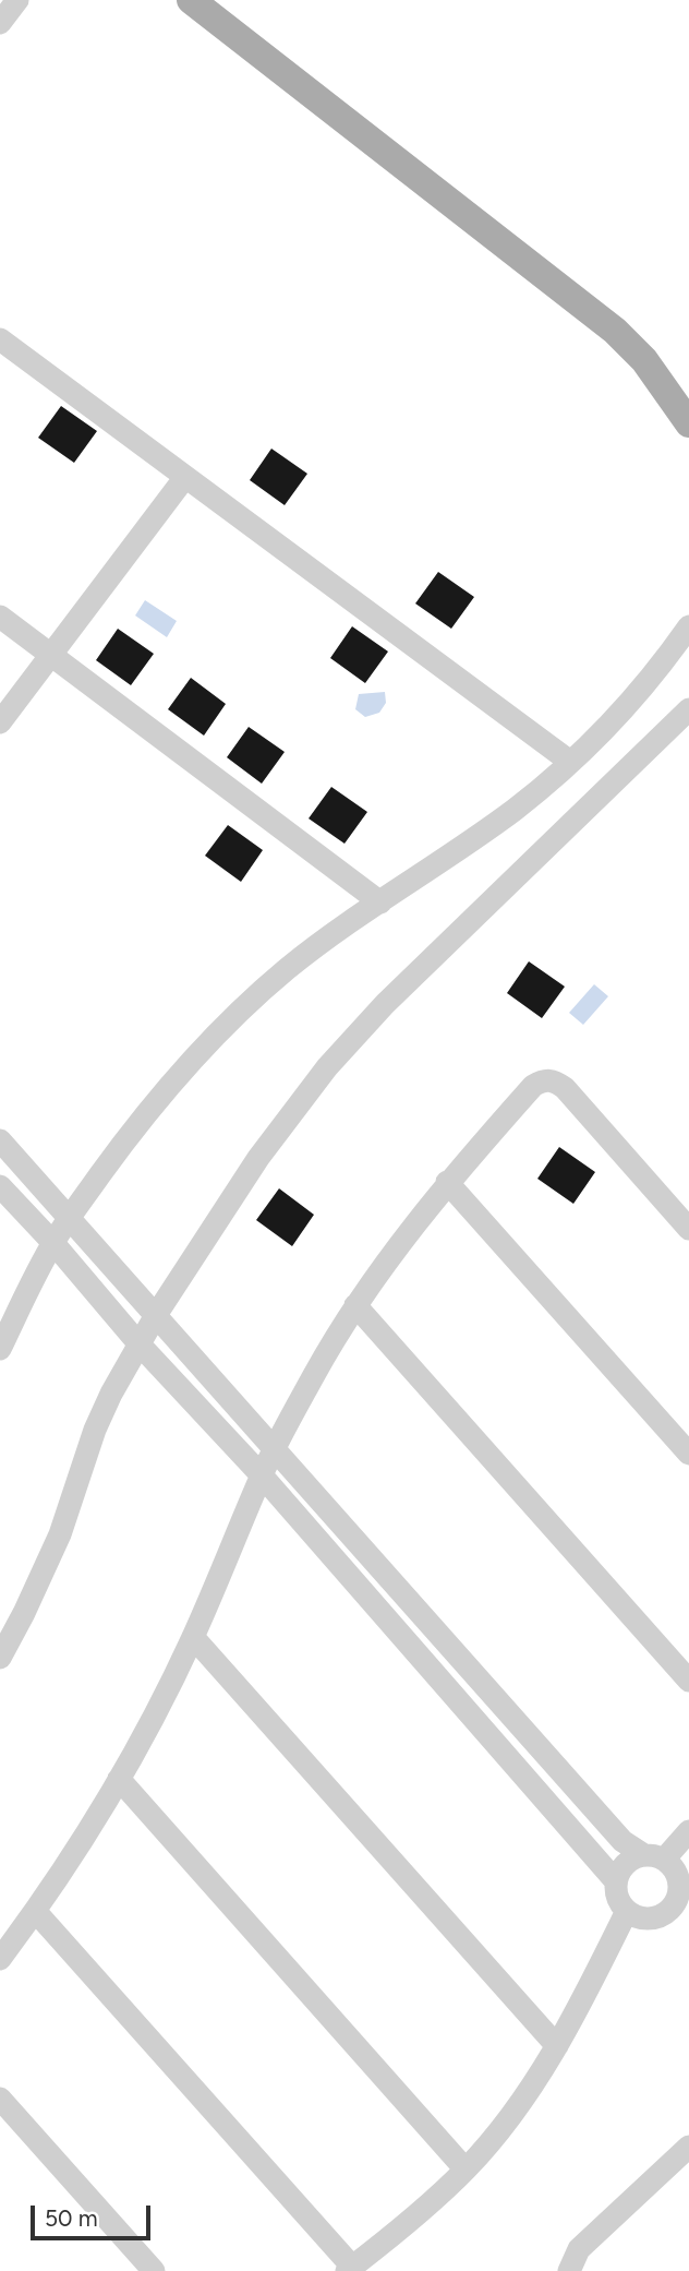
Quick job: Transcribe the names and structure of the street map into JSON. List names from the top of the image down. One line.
{"scale_bar":"50 m"}
